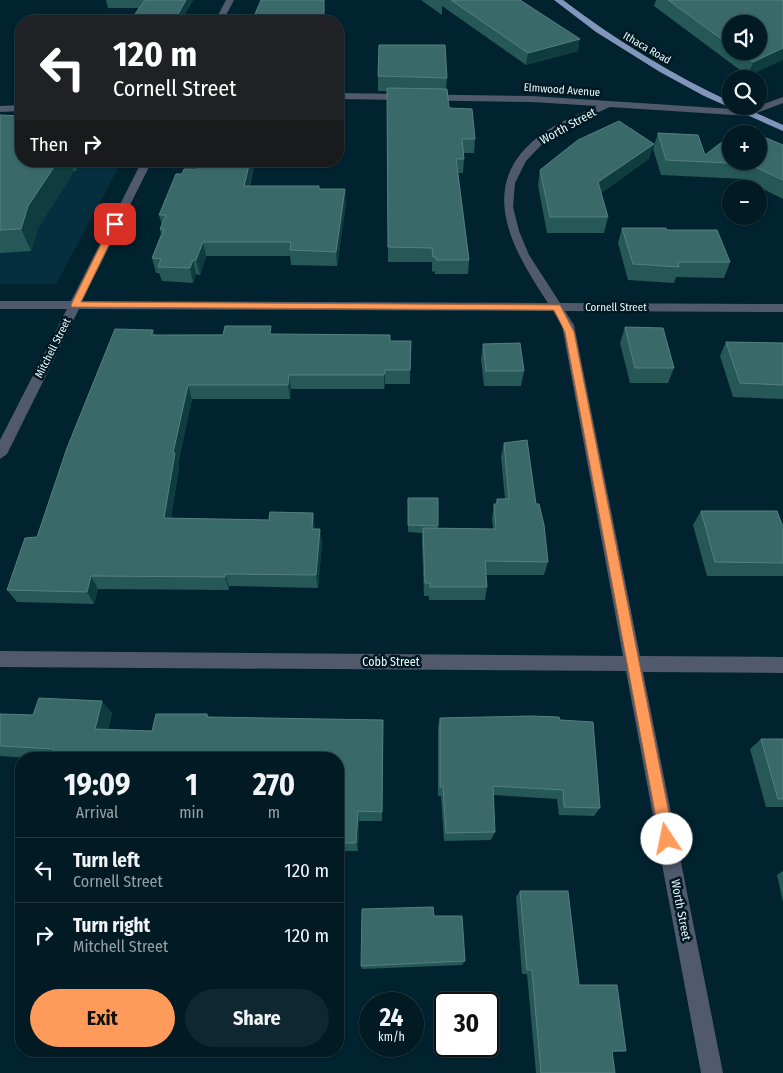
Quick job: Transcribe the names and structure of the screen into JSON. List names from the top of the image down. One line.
{"streets":{"main road":["Ithaca Road"],"street":["Elmwood Avenue","Worth Street","Cornell Street","Mitchell Street","Cobb Street"]},"crossings":[["Elmwood Avenue","Worth Street"],["Worth Street","Cornell Street"],["Worth Street","Cobb Street"],["Cornell Street","Mitchell Street"]],"page":{"map_buttons":["+","−"],"turn":["120 m","Cornell Street"],"then":"Then","eta":["19:09","Arrival","1","min","270","m"],"list":[{"name":"Turn left","note":"Cornell Street","value":"120 m"},{"name":"Turn right","note":"Mitchell Street","value":"120 m"}],"buttons":["Exit","Share"],"speed":"24 km/h","limit":"30"}}
